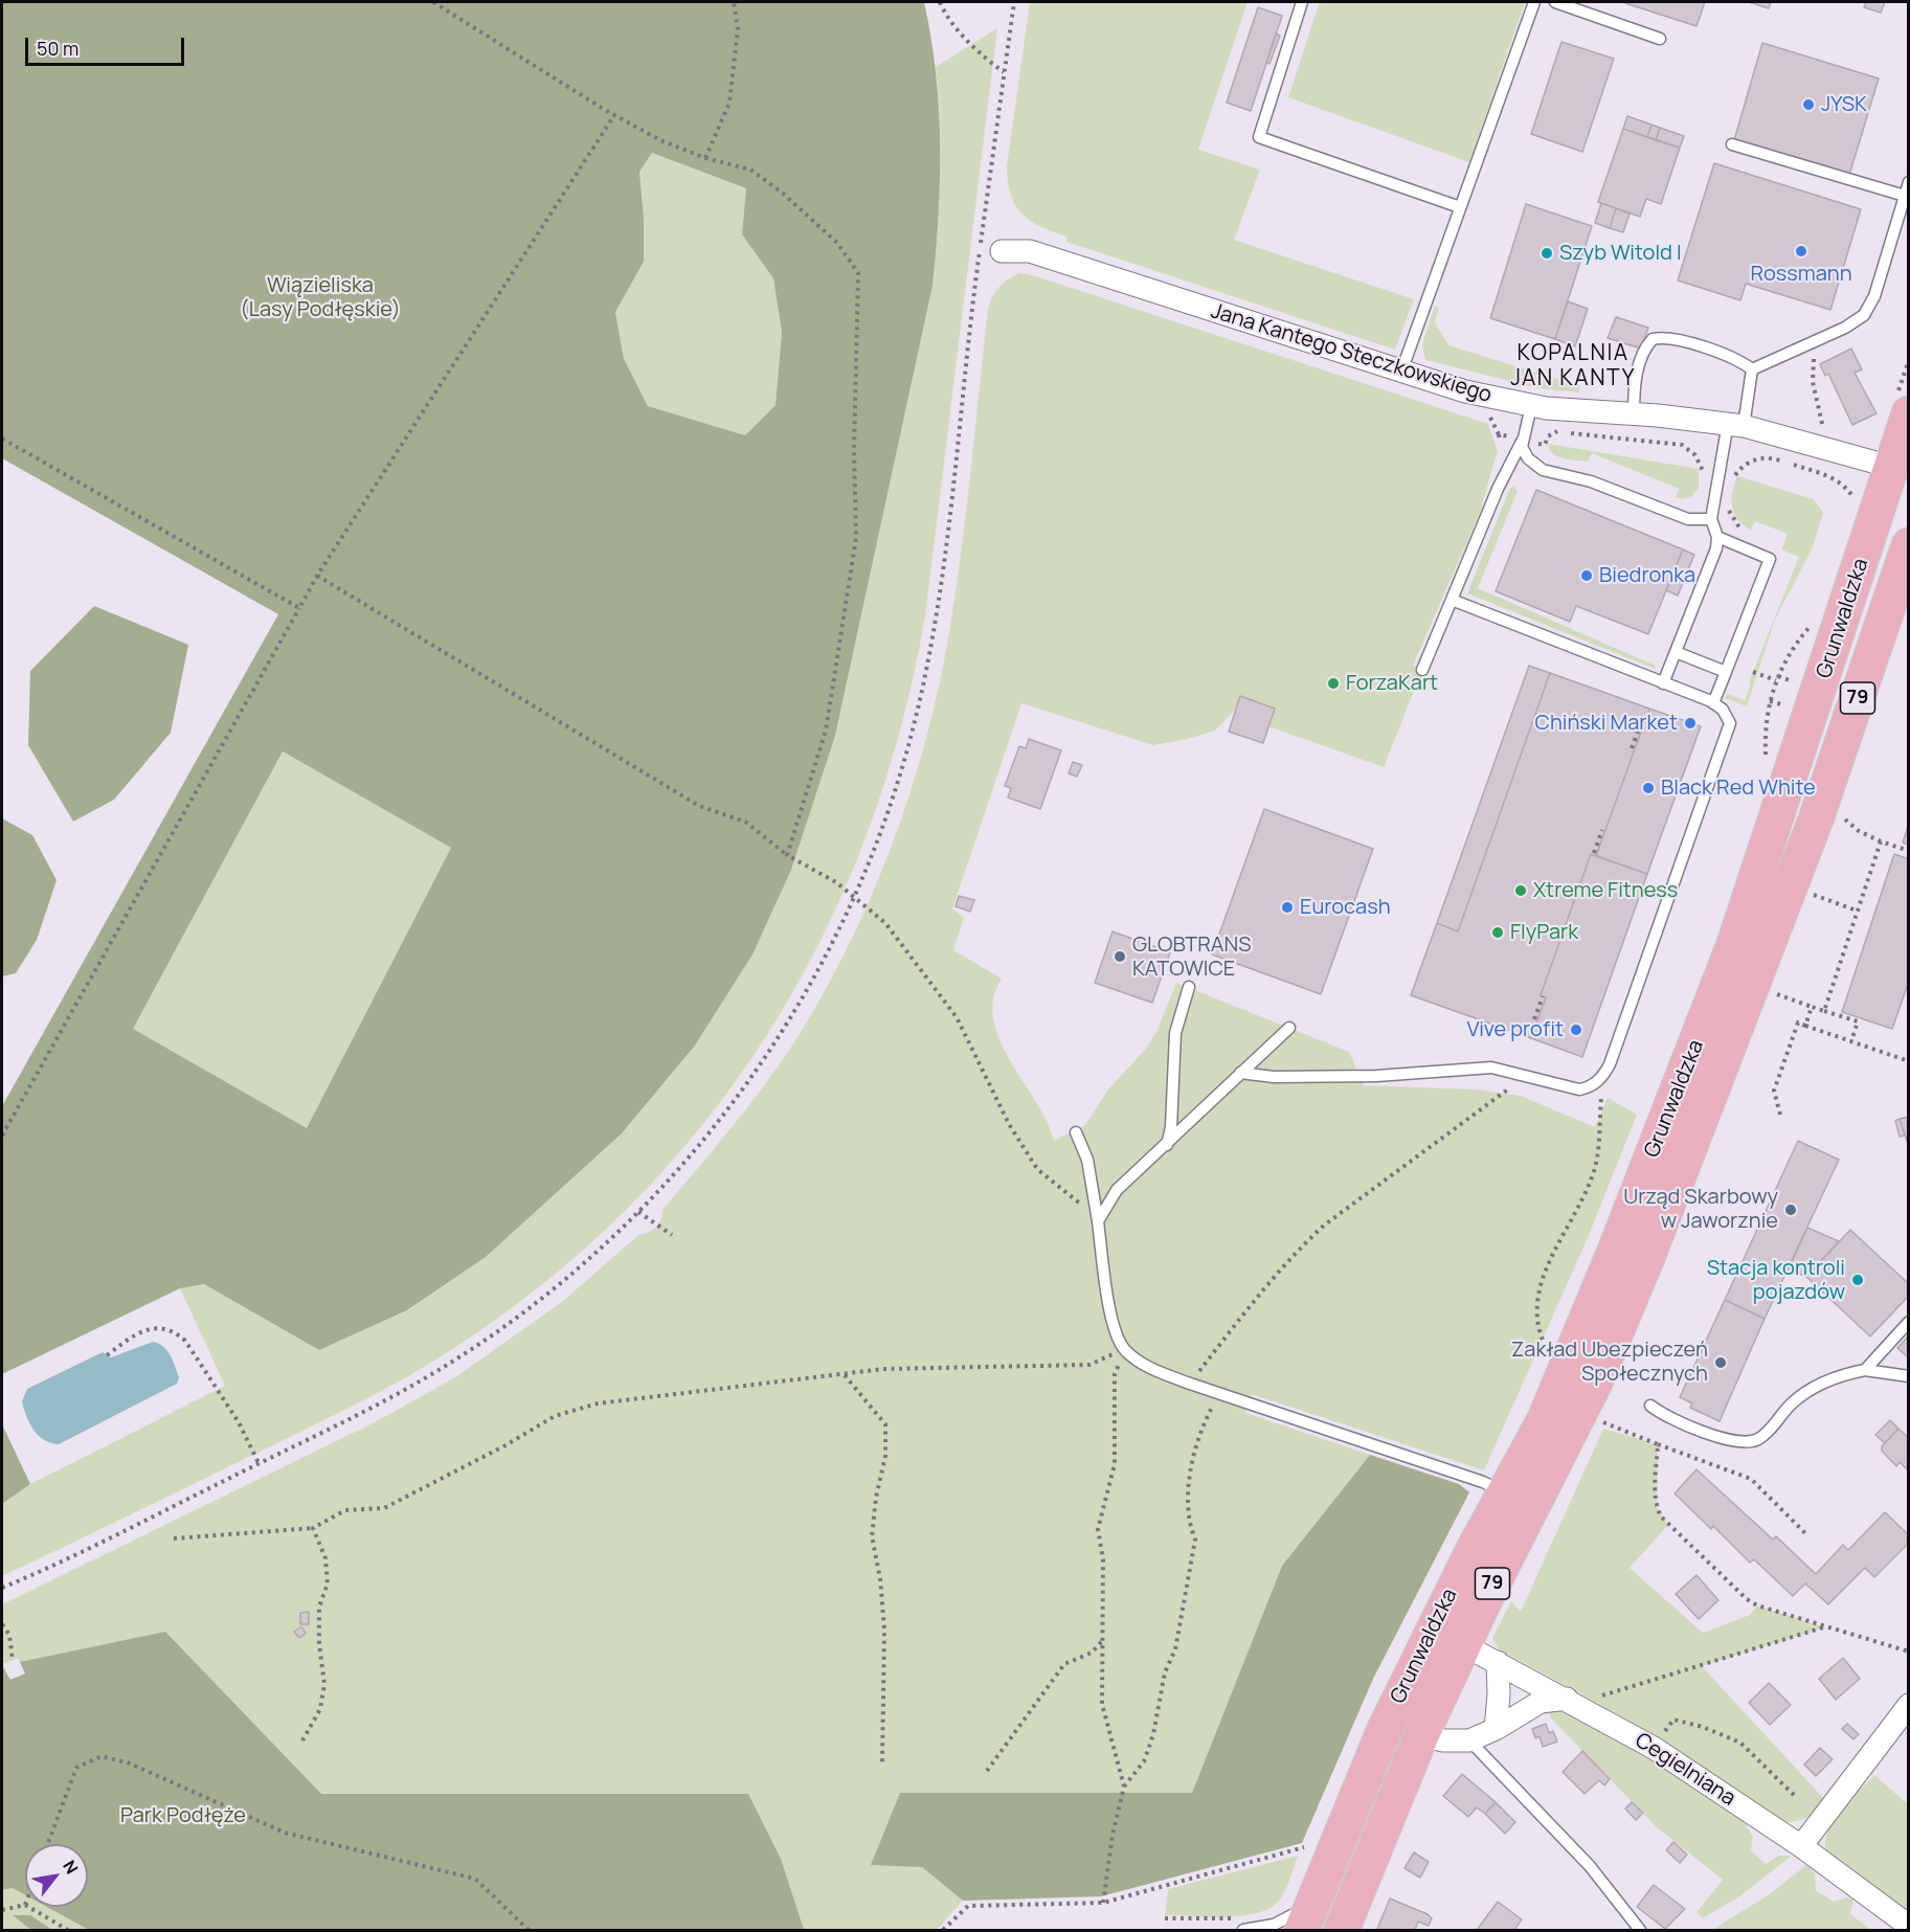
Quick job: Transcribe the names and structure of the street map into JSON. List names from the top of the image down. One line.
{"streets":{"main road":["Grunwaldzka","79"],"street":["Jana Kantego Steczkowskiego","Cegielniana"]},"crossings":[["Jana Kantego Steczkowskiego","Grunwaldzka"],["Grunwaldzka","Cegielniana"]],"districts":["KOPALNIA JAN KANTY"],"parks":["Wiązieliska (Lasy Podłęskie)","Park Podłęże"],"places":["JYSK","Rossmann","Szyb Witold I","Biedronka","ForzaKart","Chiński Market","Black Red White","Xtreme Fitness","Eurocash","FlyPark","GLOBTRANS KATOWICE","Vive profit","Urząd Skarbowy w Jaworznie","Stacja kontroli pojazdów","Zakład Ubezpieczeń Społecznych"],"scale_bar":"50 m","north":"top right"}
